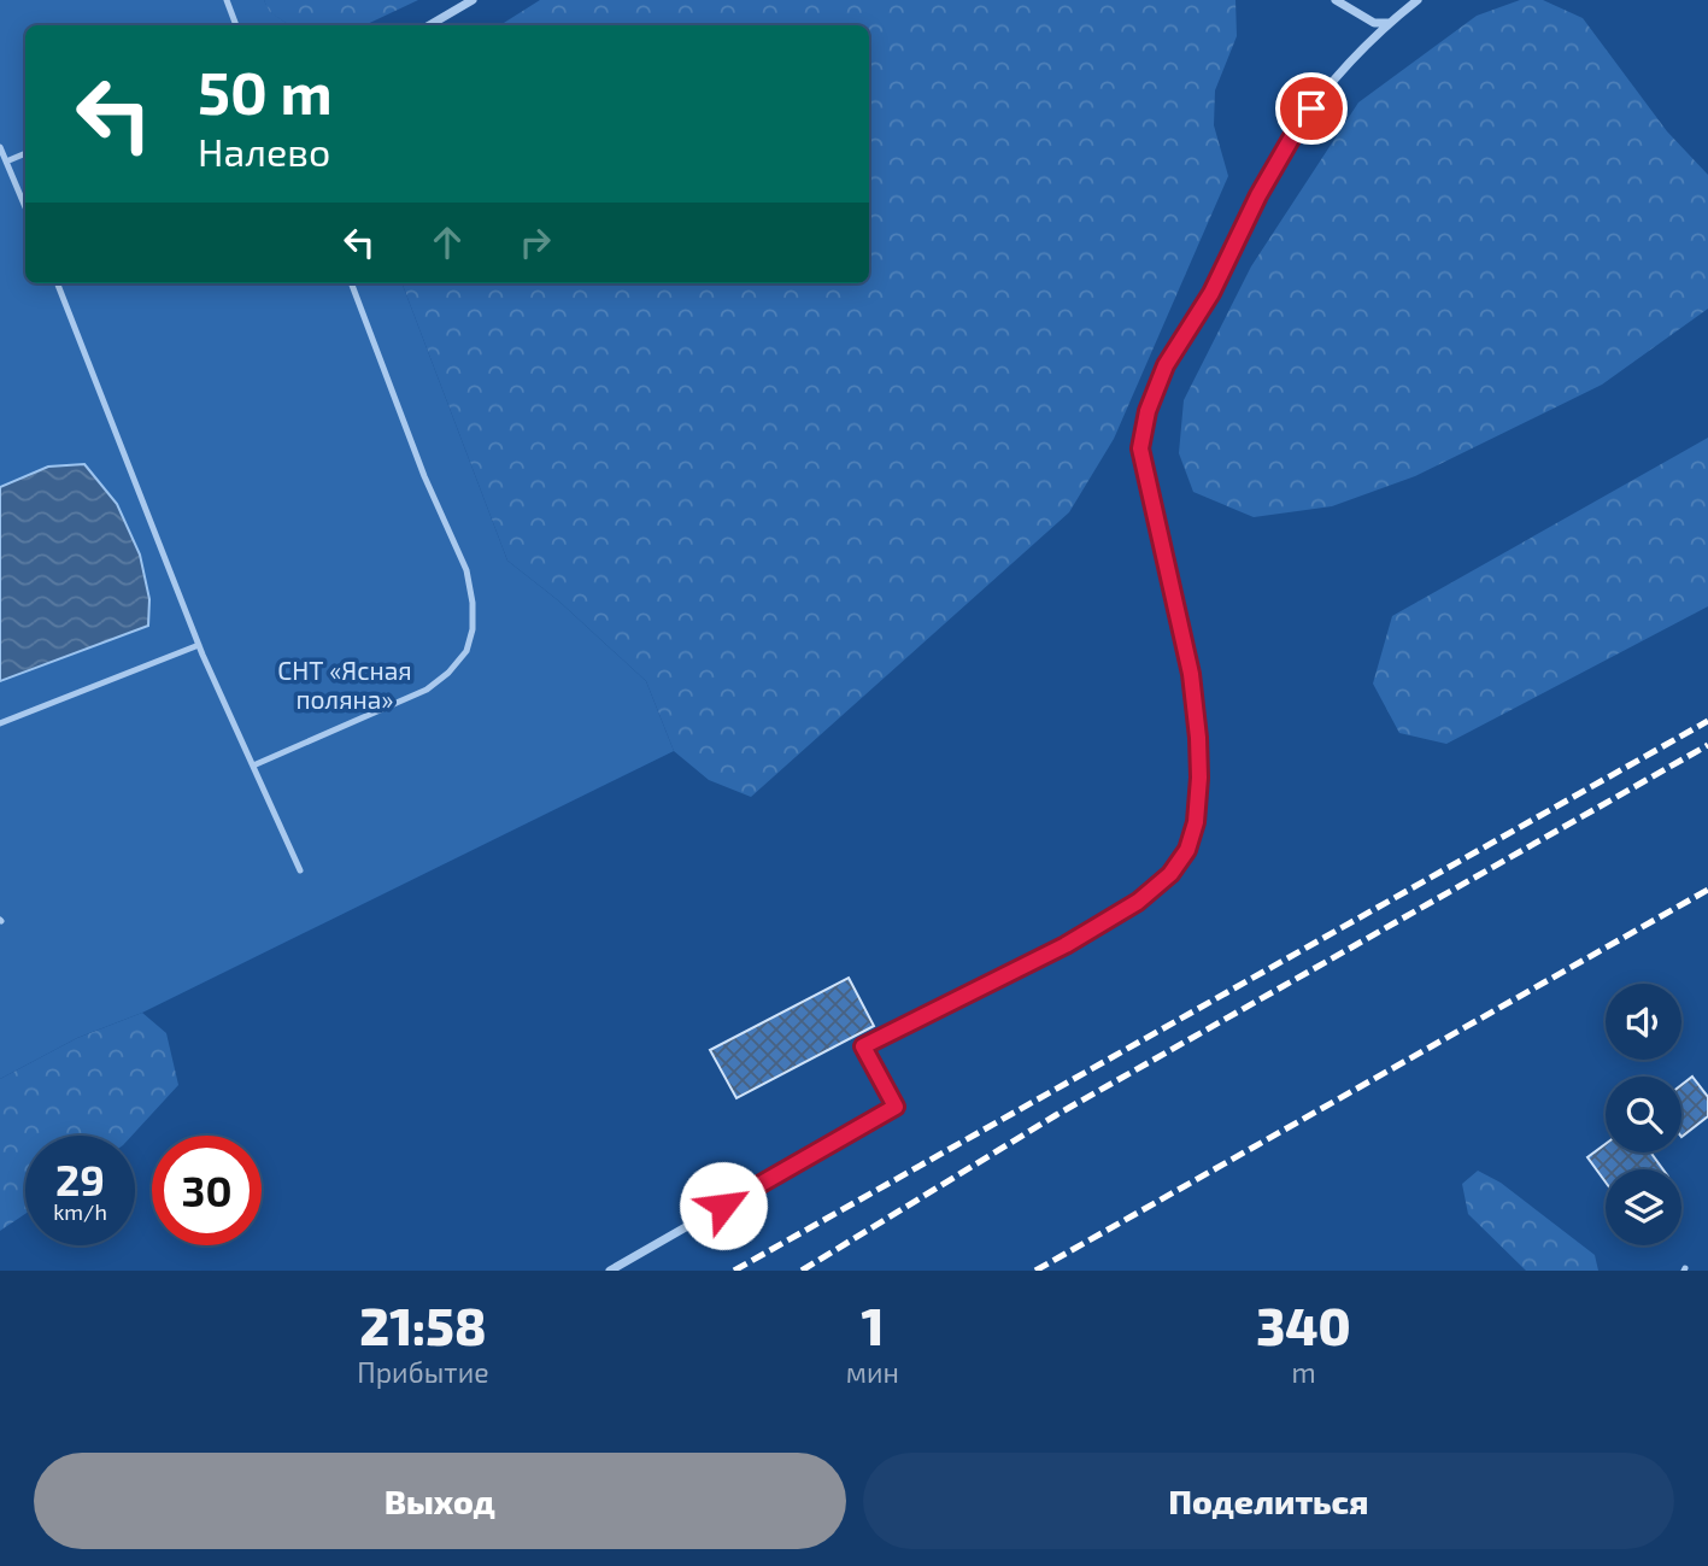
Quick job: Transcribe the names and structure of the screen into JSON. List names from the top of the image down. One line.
{"parks":["СНТ «Ясная поляна»"],"page":{"turn":["50 m","Налево"],"speed":"29 km/h","limit":"30","eta":["21:58","Прибытие","1","мин","340","m"],"buttons":["Выход","Поделиться"]}}
